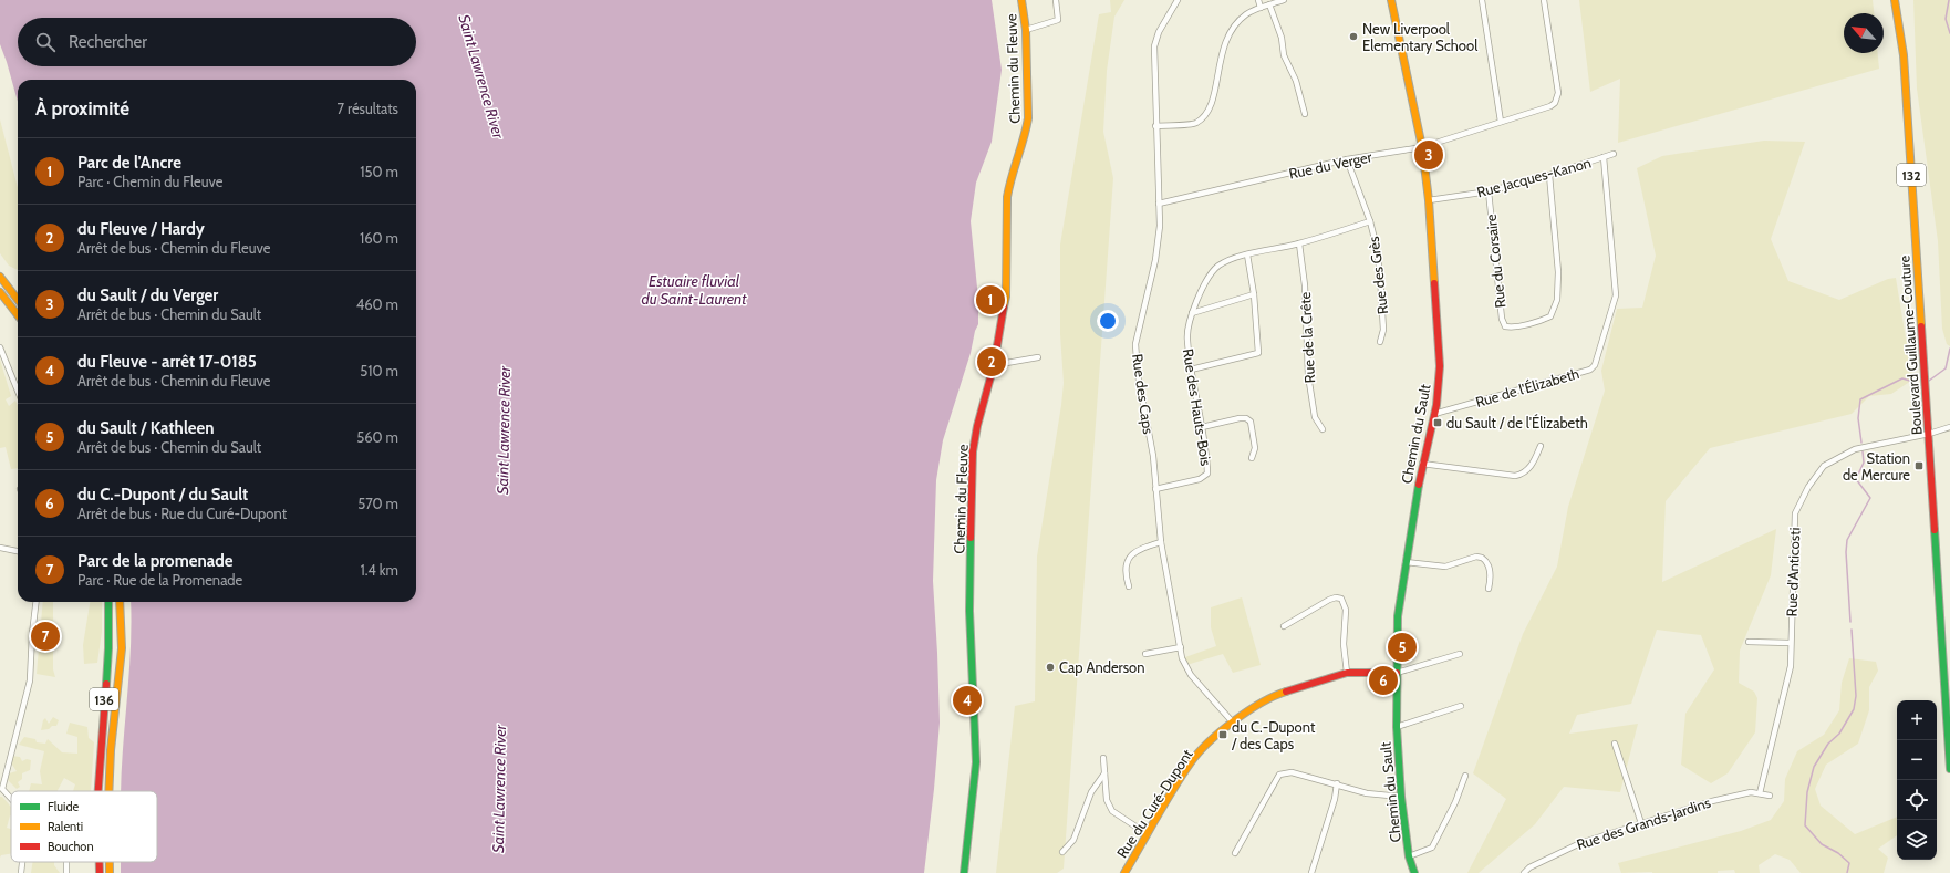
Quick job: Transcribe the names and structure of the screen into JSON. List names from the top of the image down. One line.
{"streets":{"street":["Chemin du Fleuve","Rue du Verger","132","Rue Jacques-Kanon","Rue du Corsaire","Rue des Grès","Rue de la Crête","Boulevard Guillaume-Couture","Rue de l'Élizabeth","Rue des Caps","Rue des Hauts-Bois","Chemin du Sault","Rue d'Anticosti","136","Rue du Curé-Dupont","Rue des Grands-Jardins"]},"crossings":[["Rue du Verger","Rue des Grès"],["Rue du Verger","Rue des Caps"],["Rue du Verger","Chemin du Sault"],["Rue Jacques-Kanon","Rue du Corsaire"],["Rue Jacques-Kanon","Rue de l'Élizabeth"],["Rue Jacques-Kanon","Chemin du Sault"],["Rue des Grès","Rue des Hauts-Bois"],["Rue de la Crête","Rue des Hauts-Bois"],["Boulevard Guillaume-Couture","Rue d'Anticosti"],["Rue de l'Élizabeth","Chemin du Sault"],["Rue des Caps","Rue des Hauts-Bois"],["Rue des Caps","Rue du Curé-Dupont"],["Chemin du Sault","Rue du Curé-Dupont"],["Rue d'Anticosti","Rue des Grands-Jardins"]],"water":["Saint Lawrence River","Estuaire fluvial du Saint-Laurent"],"places":{"other":["New Liverpool Elementary School","Cap Anderson"],"transit":["du Sault / de l'Élizabeth","Station de Mercure","du C.-Dupont / des Caps"]},"legend":["Fluide","Ralenti","Bouchon"],"north":"top left","page":{"search":"Rechercher","heading":["À proximité","7 résultats"],"list":[{"mark":"1","name":"Parc de l'Ancre","note":"Parc · Chemin du Fleuve","value":"150 m"},{"mark":"2","name":"du Fleuve / Hardy","note":"Arrêt de bus · Chemin du Fleuve","value":"160 m"},{"mark":"3","name":"du Sault / du Verger","note":"Arrêt de bus · Chemin du Sault","value":"460 m"},{"mark":"4","name":"du Fleuve - arrêt 17-0185","note":"Arrêt de bus · Chemin du Fleuve","value":"510 m"},{"mark":"5","name":"du Sault / Kathleen","note":"Arrêt de bus · Chemin du Sault","value":"560 m"},{"mark":"6","name":"du C.-Dupont / du Sault","note":"Arrêt de bus · Rue du Curé-Dupont","value":"570 m"},{"mark":"7","name":"Parc de la promenade","note":"Parc · Rue de la Promenade","value":"1.4 km"}],"pins":["3","1","2","7","5","6","4"],"map_buttons":["+","−"]}}
